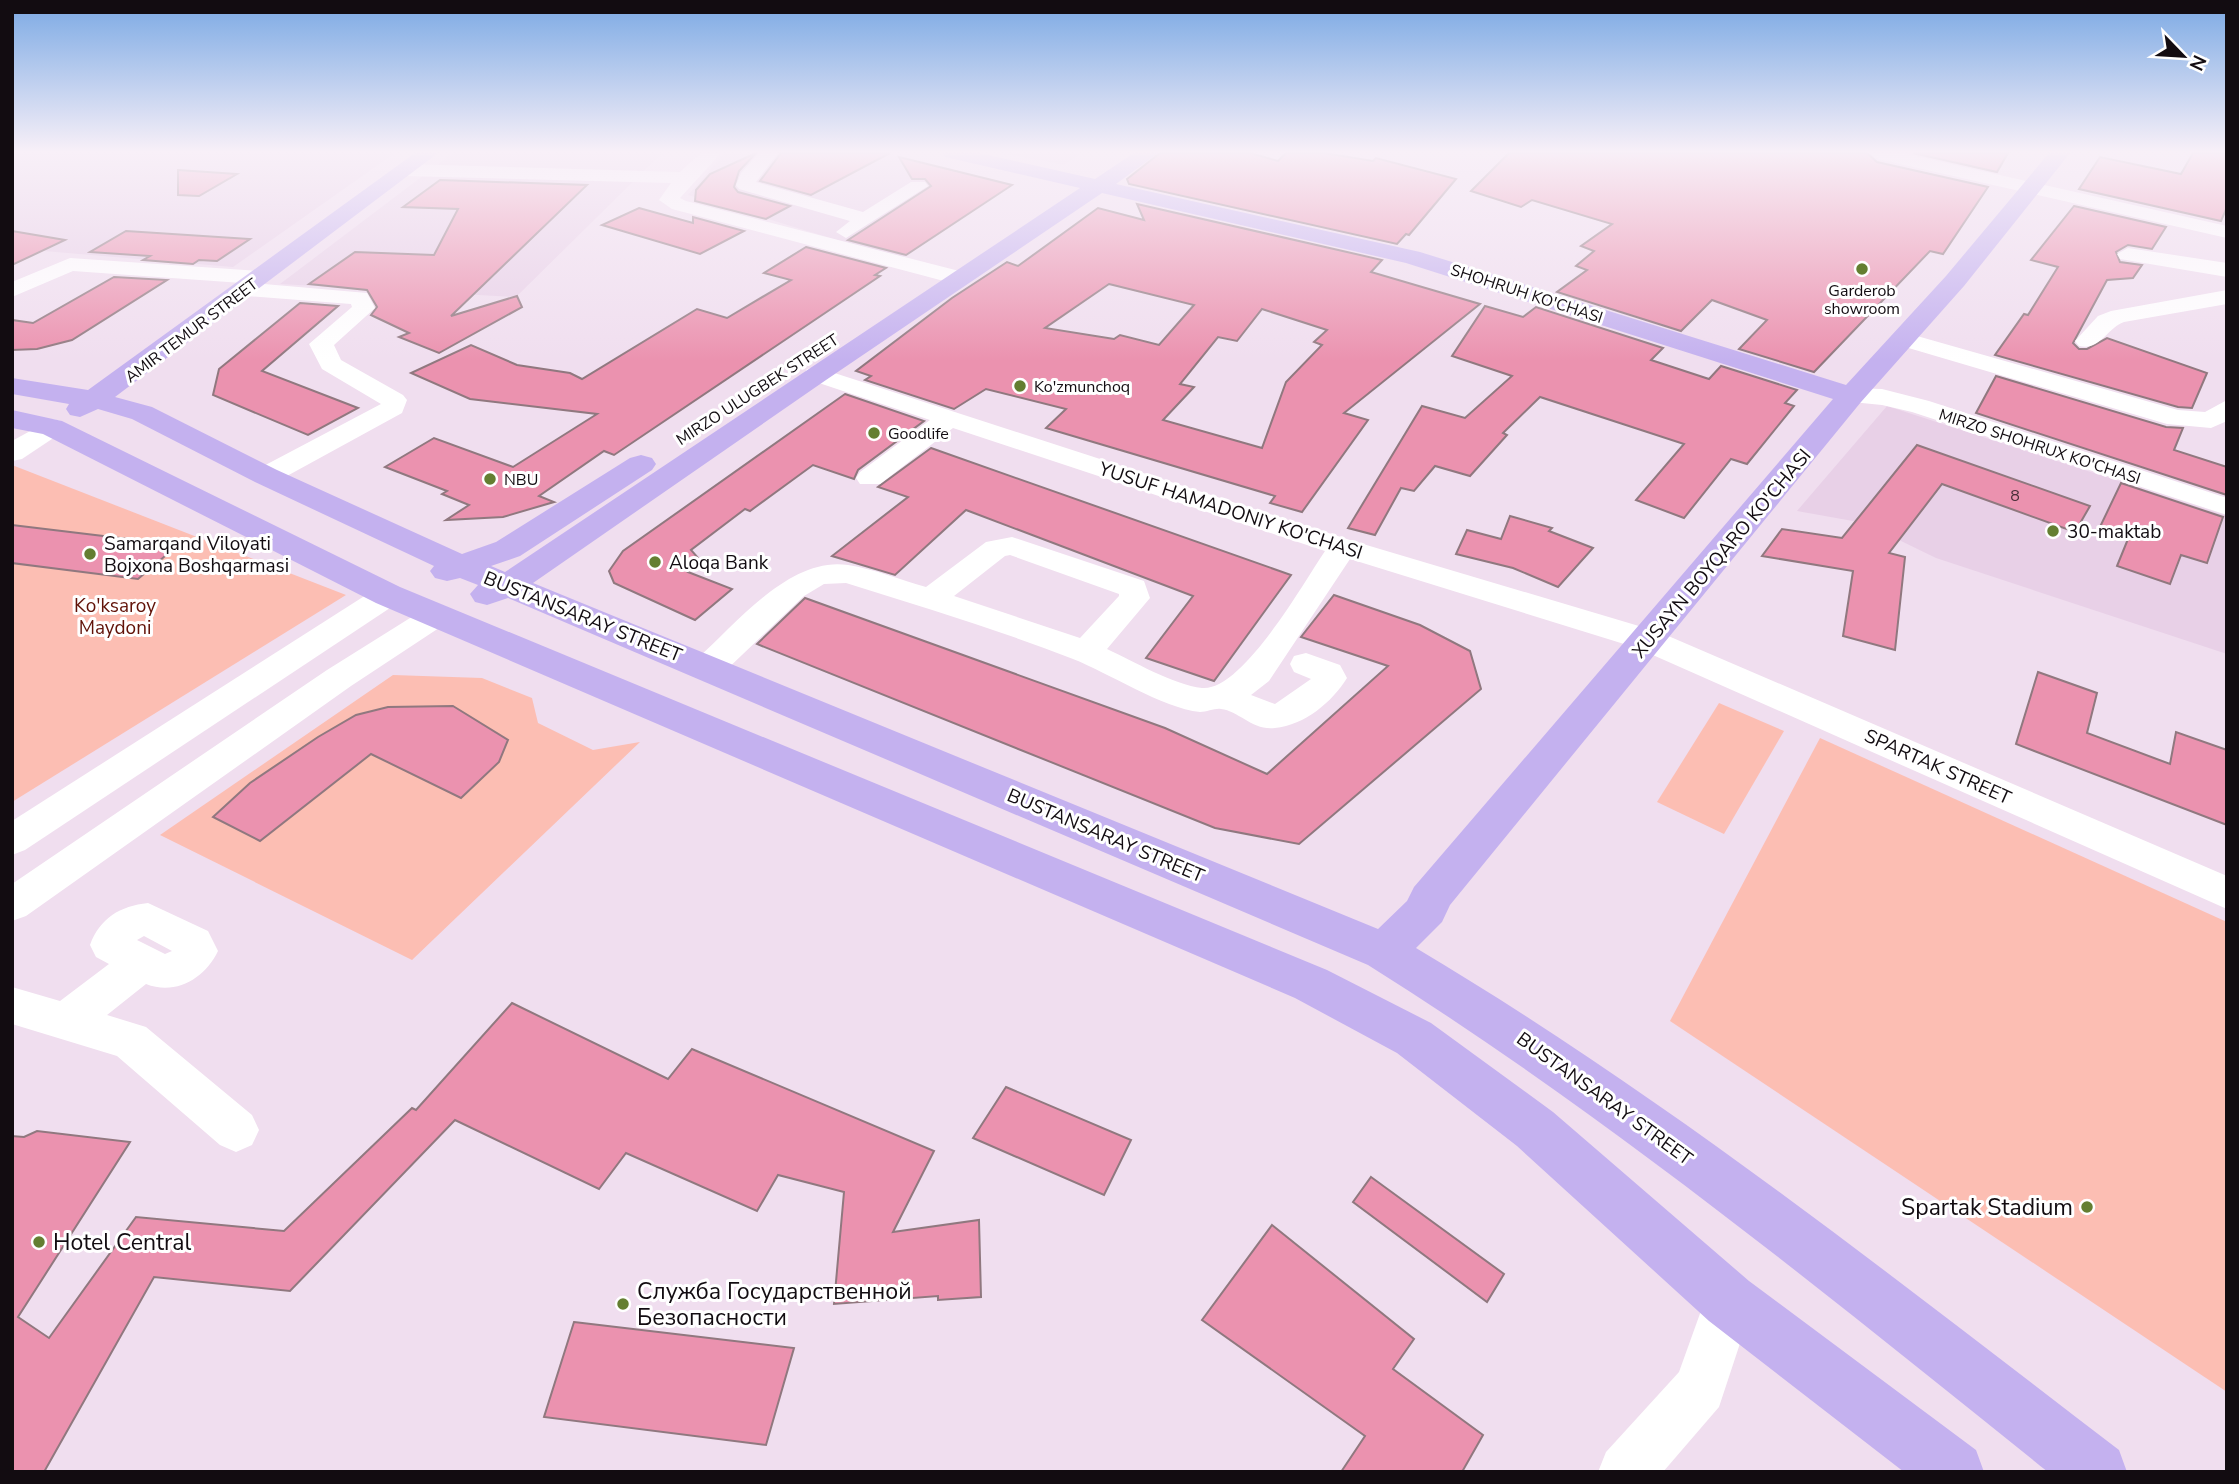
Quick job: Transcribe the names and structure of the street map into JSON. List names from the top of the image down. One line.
{"streets":{"main road":["SHOHRUH KO'CHASI","AMIR TEMUR STREET","MIRZO ULUGBEK STREET","XUSAYN BOYQARO KO'CHASI","BUSTANSARAY STREET"],"street":["MIRZO SHOHRUX KO'CHASI","YUSUF HAMADONIY KO'CHASI","SPARTAK STREET"]},"crossings":[["SHOHRUH KO'CHASI","MIRZO SHOHRUX KO'CHASI"],["SHOHRUH KO'CHASI","XUSAYN BOYQARO KO'CHASI"],["AMIR TEMUR STREET","BUSTANSARAY STREET"],["MIRZO ULUGBEK STREET","YUSUF HAMADONIY KO'CHASI"],["MIRZO ULUGBEK STREET","BUSTANSARAY STREET"],["MIRZO SHOHRUX KO'CHASI","XUSAYN BOYQARO KO'CHASI"],["YUSUF HAMADONIY KO'CHASI","XUSAYN BOYQARO KO'CHASI"],["YUSUF HAMADONIY KO'CHASI","SPARTAK STREET"],["XUSAYN BOYQARO KO'CHASI","BUSTANSARAY STREET"],["XUSAYN BOYQARO KO'CHASI","SPARTAK STREET"]],"parks":["Ko'ksaroy Maydoni"],"places":["Garderob showroom","Ko'zmunchoq","Goodlife","NBU","30-maktab","Samarqand Viloyati Bojxona Boshqarmasi","Aloqa Bank","Spartak Stadium","Hotel Central","Служба Государственной Безопасности"],"house_numbers":["8"],"north":"bottom right"}
